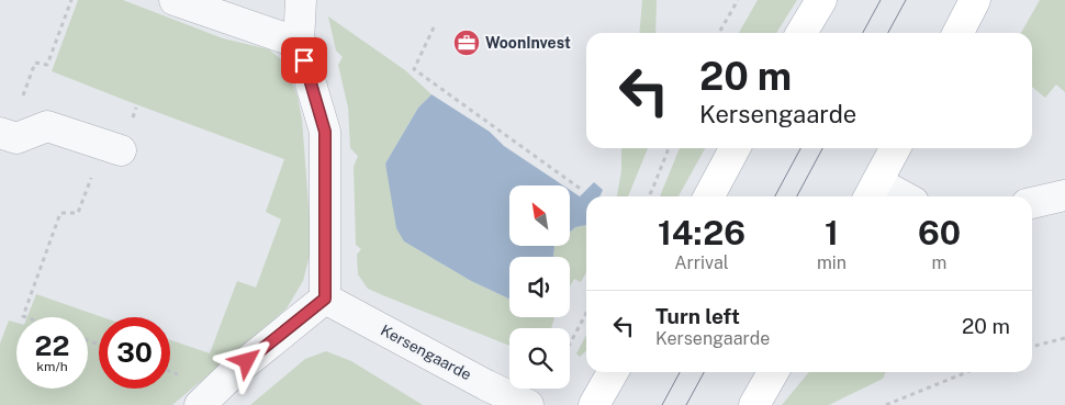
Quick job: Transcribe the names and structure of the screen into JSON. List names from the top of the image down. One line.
{"streets":{"street":["Kersengaarde"]},"places":{"office":["WoonInvest"]},"north":"top left","page":{"turn":["20 m","Kersengaarde"],"eta":["14:26","Arrival","1","min","60","m"],"list":[{"name":"Turn left","note":"Kersengaarde","value":"20 m"}],"speed":"22 km/h","limit":"30"}}
